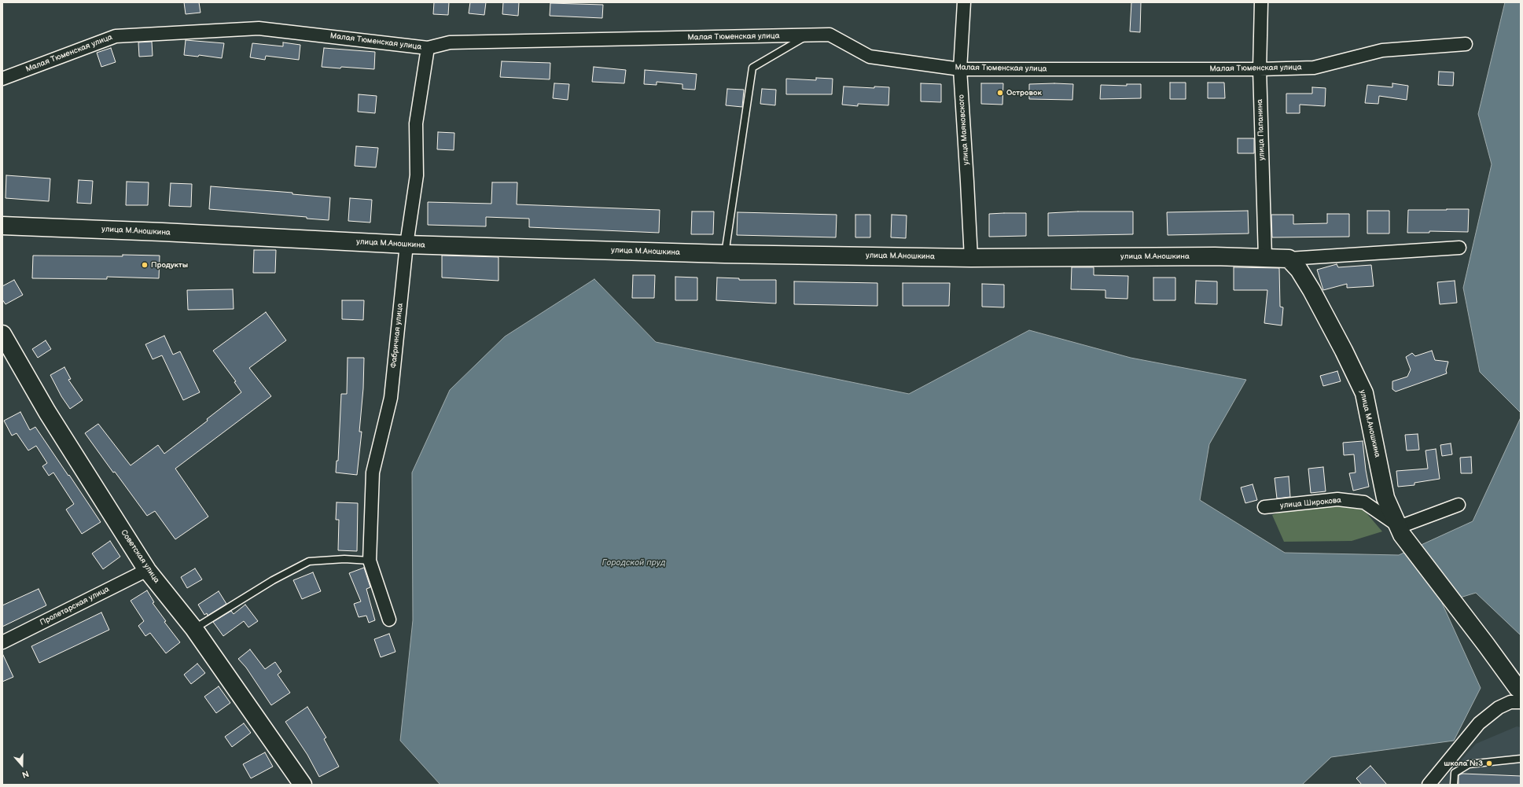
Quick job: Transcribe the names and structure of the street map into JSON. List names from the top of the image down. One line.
{"streets":{"street":["Малая Тюменская улица","улица Маяковского","улица Папанина","улица М.Аношкина","Фабричная улица","улица Широкова","Советская улица","Пролетарская улица"]},"crossings":[["Малая Тюменская улица","улица Маяковского"],["Малая Тюменская улица","улица Папанина"],["Малая Тюменская улица","Фабричная улица"],["улица Маяковского","улица М.Аношкина"],["улица Папанина","улица М.Аношкина"],["улица М.Аношкина","Фабричная улица"],["улица М.Аношкина","улица Широкова"],["Советская улица","Пролетарская улица"]],"water":["Городской пруд"],"places":["Островок","Продукты","школа №3"],"north":"bottom"}
